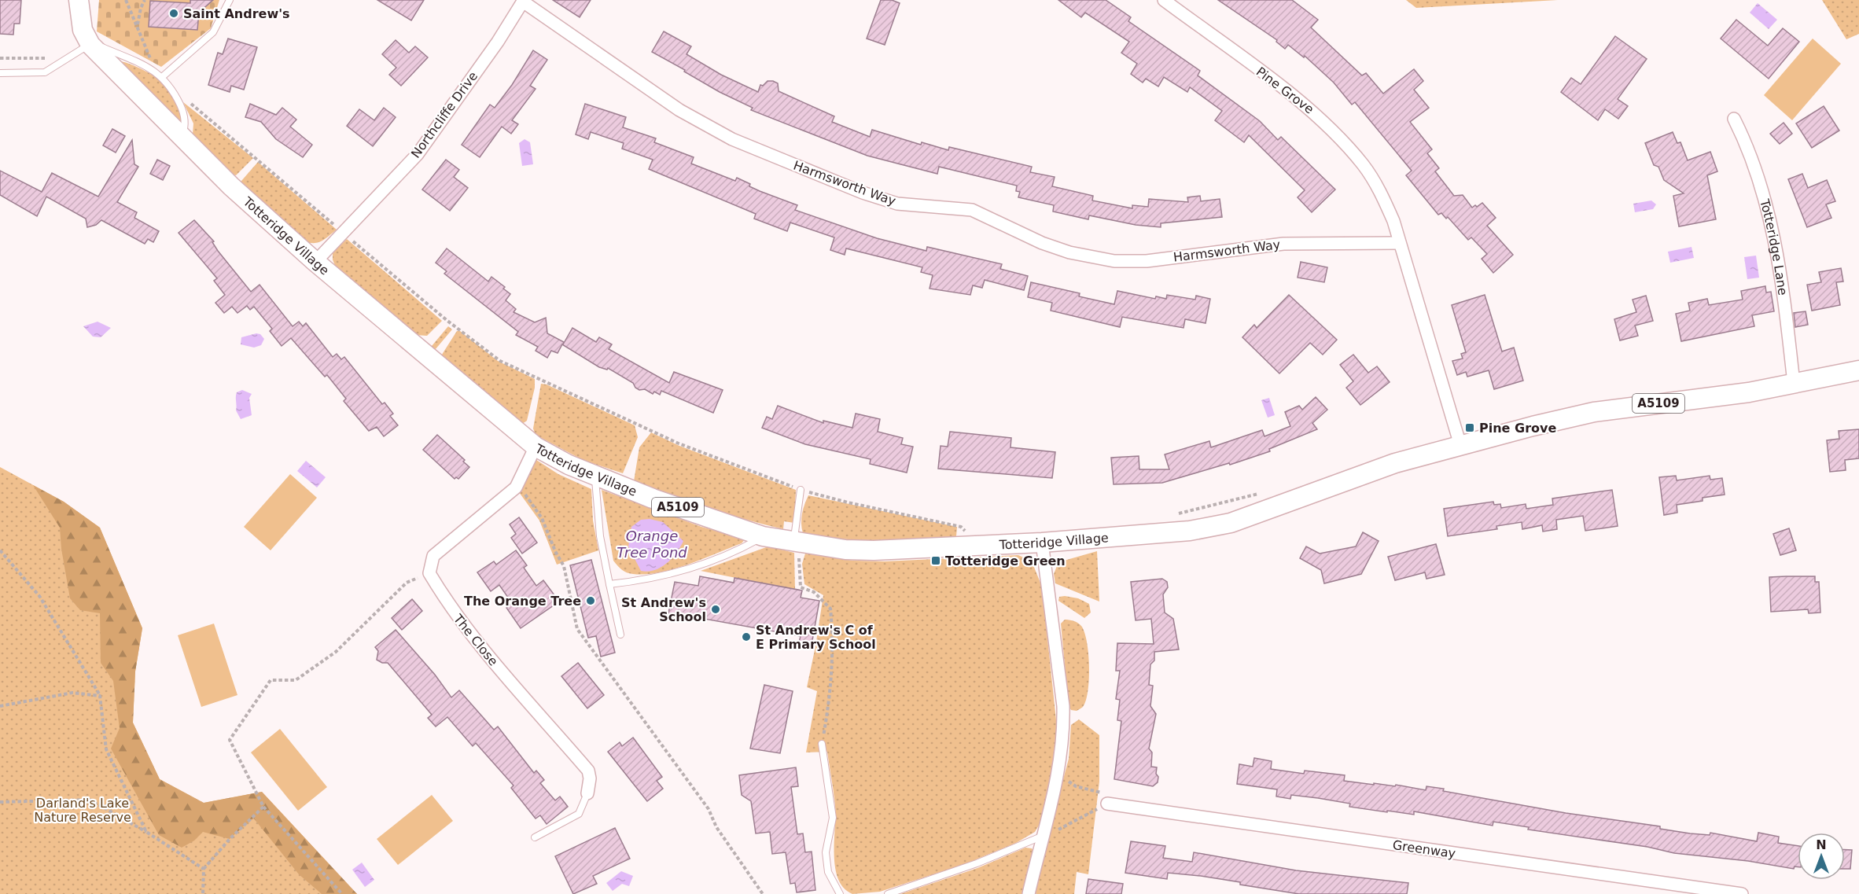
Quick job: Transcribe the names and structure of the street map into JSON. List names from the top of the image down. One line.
{"streets":{"main road":["Totteridge Village","A5109"],"street":["Pine Grove","Northcliffe Drive","Harmsworth Way","Totteridge Lane","The Close","Greenway"]},"crossings":[["Pine Grove","Harmsworth Way"],["Pine Grove","Totteridge Village"],["Pine Grove","A5109"],["Northcliffe Drive","Harmsworth Way"],["Northcliffe Drive","Totteridge Village"],["Totteridge Village","A5109"],["Totteridge Lane","A5109"]],"water":["Orange Tree Pond"],"parks":["Darland's Lake Nature Reserve"],"places":{"other":["Saint Andrew's","The Orange Tree","St Andrew's School","St Andrew's C of E Primary School"],"transit":["Pine Grove","Totteridge Green"]},"north":"top"}
